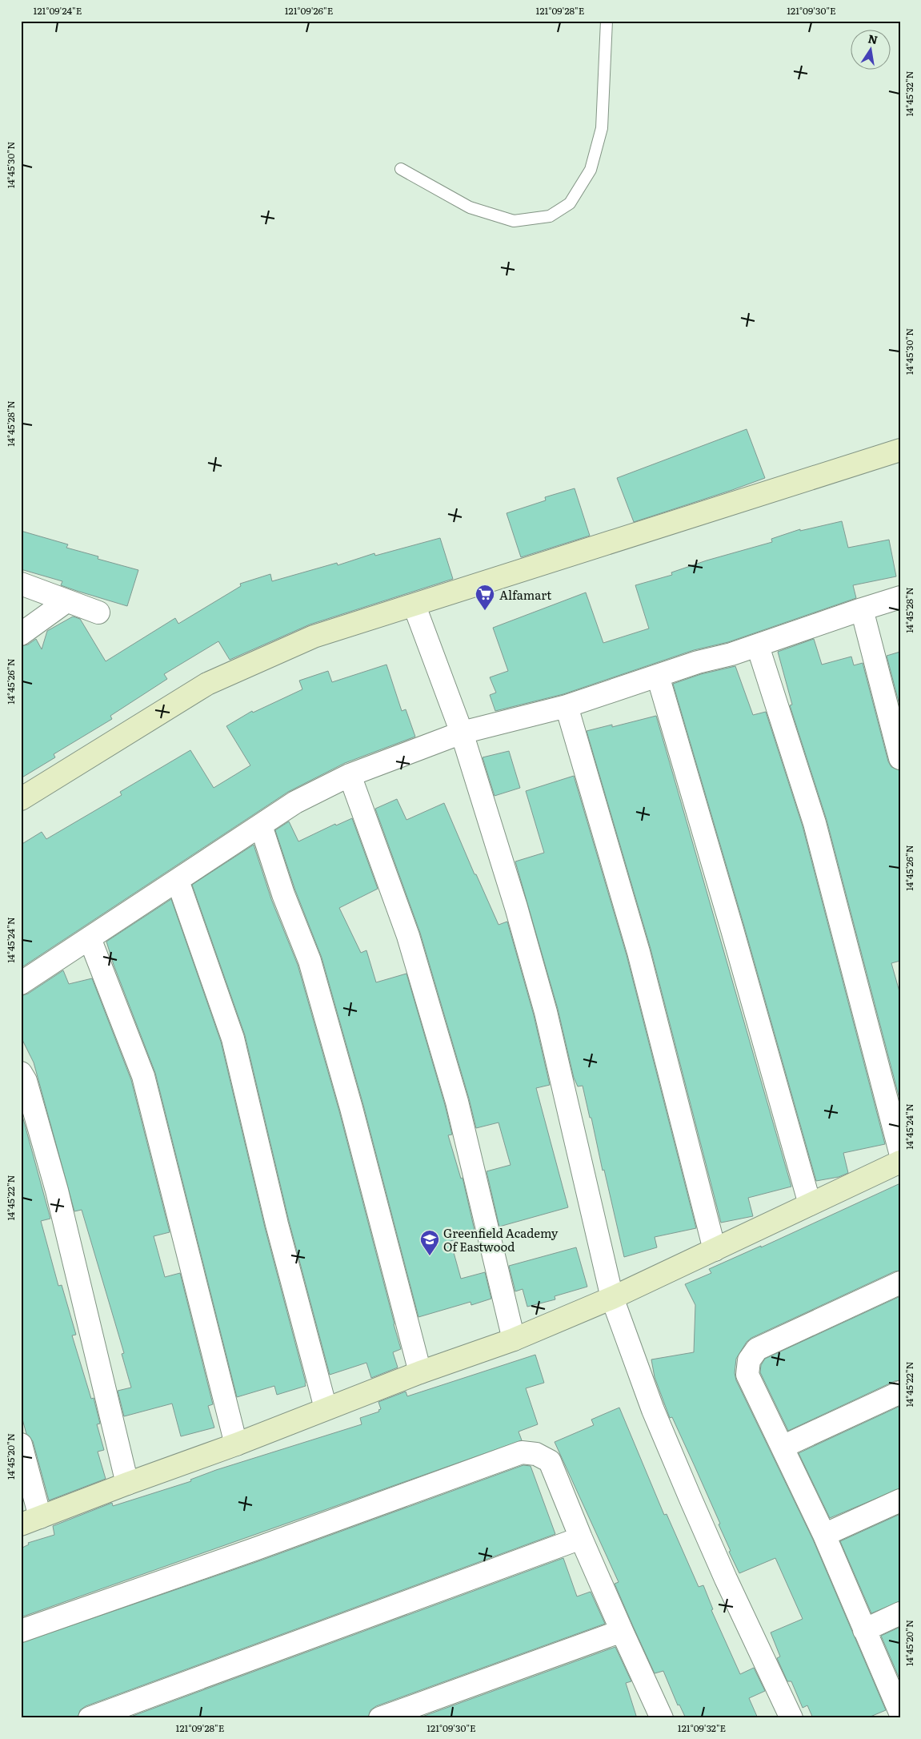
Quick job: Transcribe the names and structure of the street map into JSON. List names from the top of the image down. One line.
{"places":{"supermarket":["Alfamart"],"school or university":["Greenfield Academy Of Eastwood"]},"north":"top","coordinates":["121°09'24\"E","121°09'26\"E","121°09'28\"E","121°09'30\"E","14°45'32\"N","14°45'30\"N","14°45'28\"N","14°45'26\"N","14°45'24\"N","14°45'22\"N","14°45'20\"N","121°09'32\"E"]}
